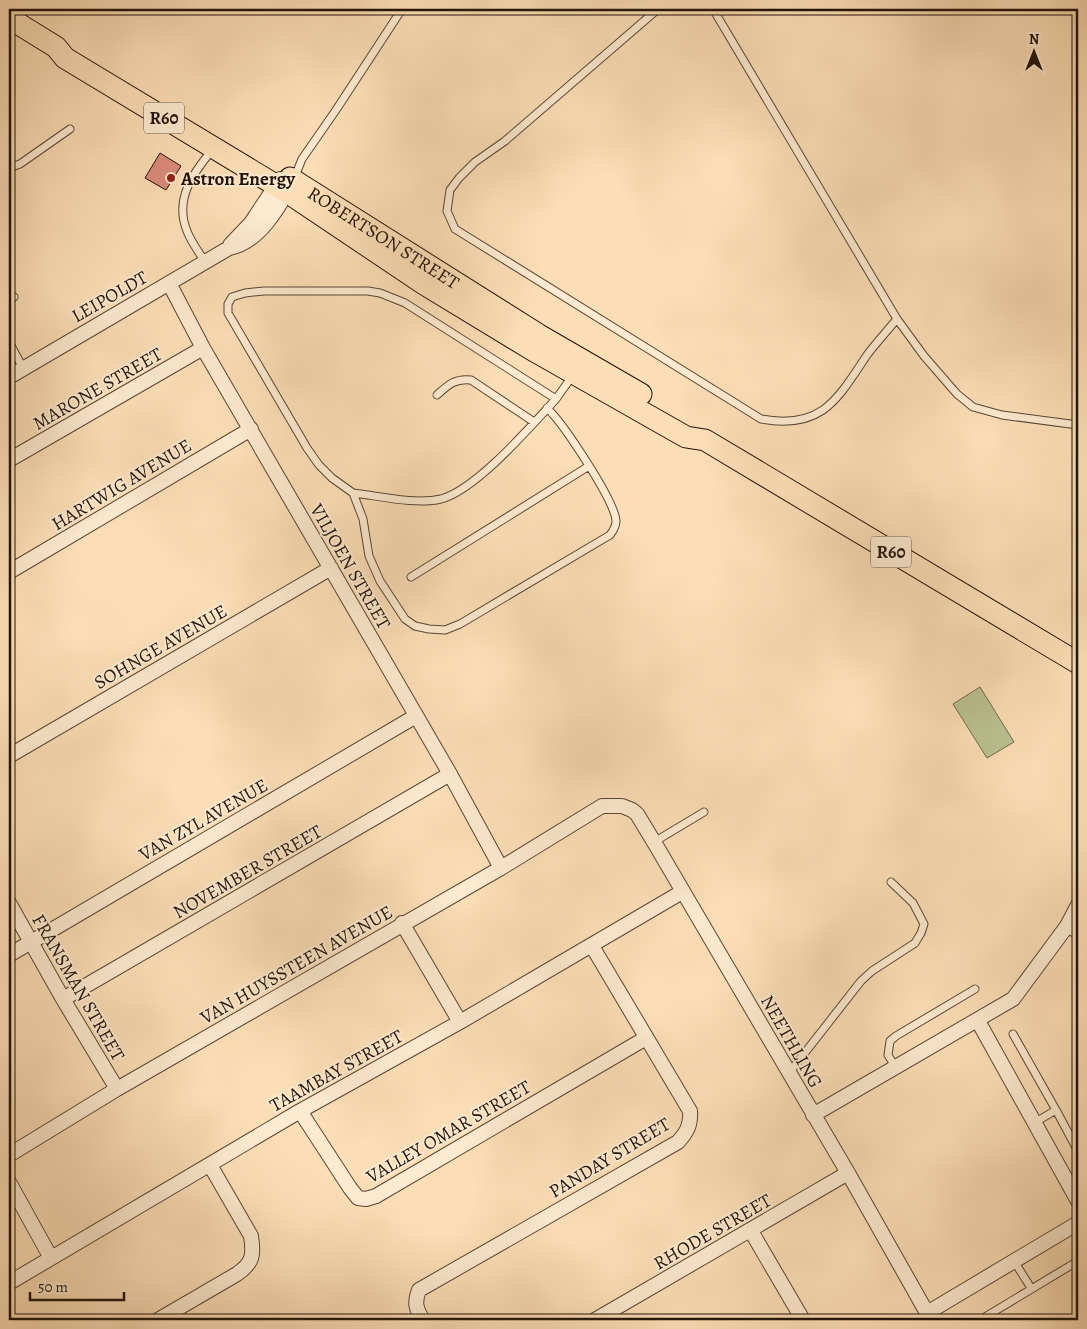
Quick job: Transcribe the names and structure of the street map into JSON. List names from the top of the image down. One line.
{"streets":{"main road":["R60","ROBERTSON STREET"],"street":["LEIPOLDT","MARONE STREET","HARTWIG AVENUE","VILJOEN STREET","SOHNGE AVENUE","VAN ZYL AVENUE","NOVEMBER STREET","VAN HUYSSTEEN AVENUE","FRANSMAN STREET","NEETHLING","TAAMBAY STREET","VALLEY OMAR STREET","PANDAY STREET","RHODE STREET"]},"crossings":[["ROBERTSON STREET","LEIPOLDT"],["LEIPOLDT","VILJOEN STREET"],["MARONE STREET","VILJOEN STREET"],["HARTWIG AVENUE","VILJOEN STREET"],["VILJOEN STREET","SOHNGE AVENUE"],["VILJOEN STREET","VAN ZYL AVENUE"],["VILJOEN STREET","NOVEMBER STREET"],["VILJOEN STREET","VAN HUYSSTEEN AVENUE"],["VAN ZYL AVENUE","FRANSMAN STREET"],["NOVEMBER STREET","FRANSMAN STREET"],["VAN HUYSSTEEN AVENUE","FRANSMAN STREET"],["VAN HUYSSTEEN AVENUE","NEETHLING"],["NEETHLING","TAAMBAY STREET"],["NEETHLING","RHODE STREET"],["TAAMBAY STREET","VALLEY OMAR STREET"],["TAAMBAY STREET","PANDAY STREET"],["VALLEY OMAR STREET","PANDAY STREET"]],"places":["Astron Energy"],"scale_bar":"50 m","north":"top"}
